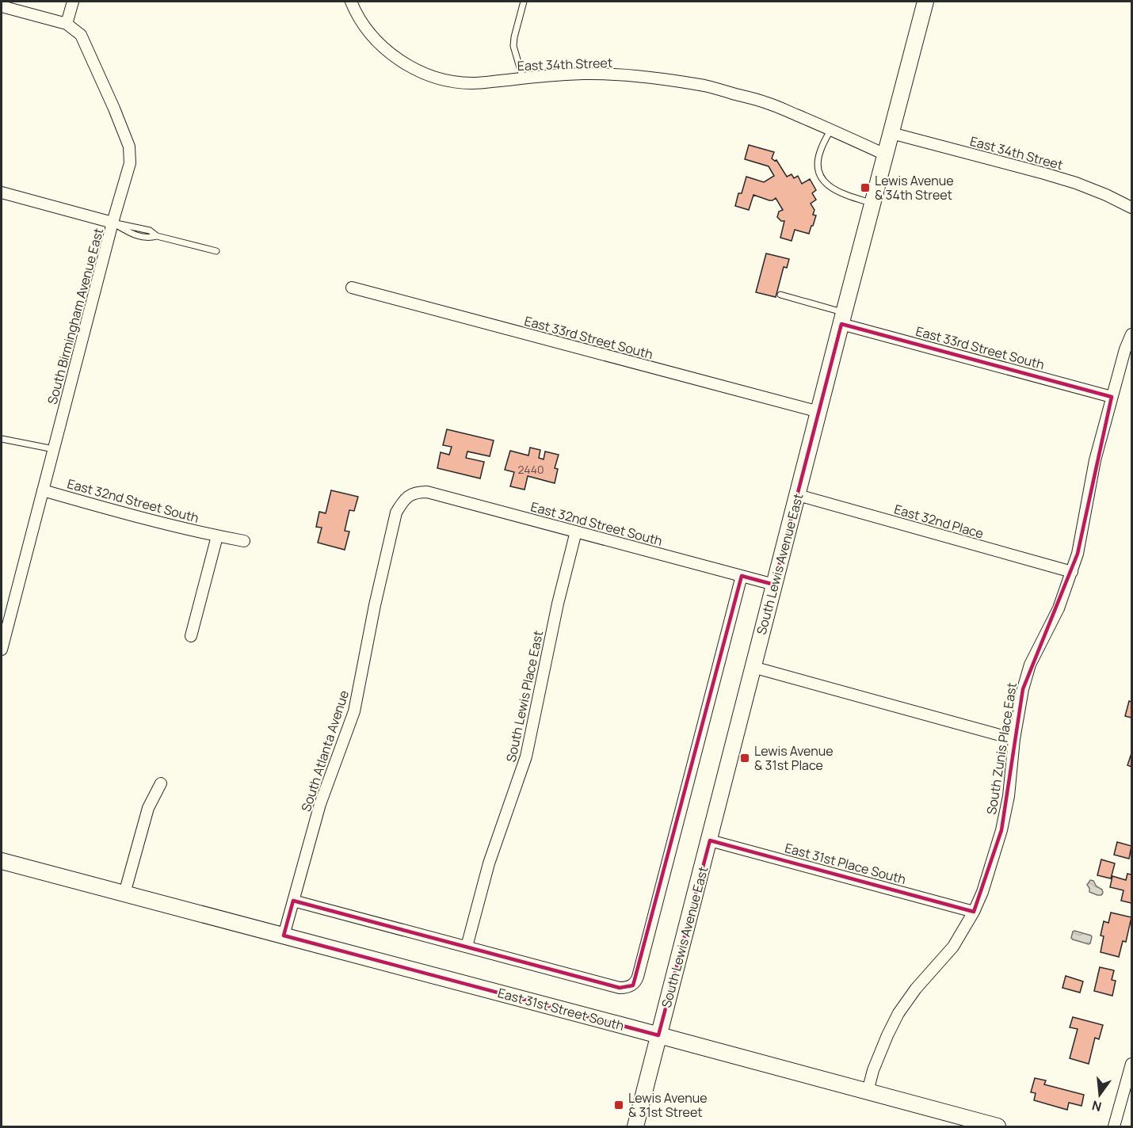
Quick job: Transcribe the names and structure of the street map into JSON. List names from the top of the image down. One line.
{"streets":{"main road":["South Lewis Avenue East","East 31st Street South"],"street":["East 34th Street","South Birmingham Avenue East","East 33rd Street South","East 32nd Street South","East 32nd Place","South Lewis Place East","South Zunis Place East","South Atlanta Avenue","East 31st Place South"]},"crossings":[["East 34th Street","South Lewis Avenue East"],["South Birmingham Avenue East","East 32nd Street South"],["East 33rd Street South","South Lewis Avenue East"],["East 33rd Street South","South Zunis Place East"],["East 32nd Street South","South Lewis Avenue East"],["East 32nd Street South","South Lewis Place East"],["East 32nd Street South","South Atlanta Avenue"],["East 32nd Place","South Lewis Avenue East"],["East 32nd Place","South Zunis Place East"],["South Lewis Avenue East","East 31st Place South"],["South Lewis Avenue East","East 31st Street South"],["South Zunis Place East","East 31st Place South"],["South Zunis Place East","East 31st Street South"],["South Atlanta Avenue","East 31st Street South"]],"places":{"transit":["Lewis Avenue & 34th Street","Lewis Avenue & 31st Place","Lewis Avenue & 31st Street"]},"house_numbers":["2440"],"north":"bottom"}
